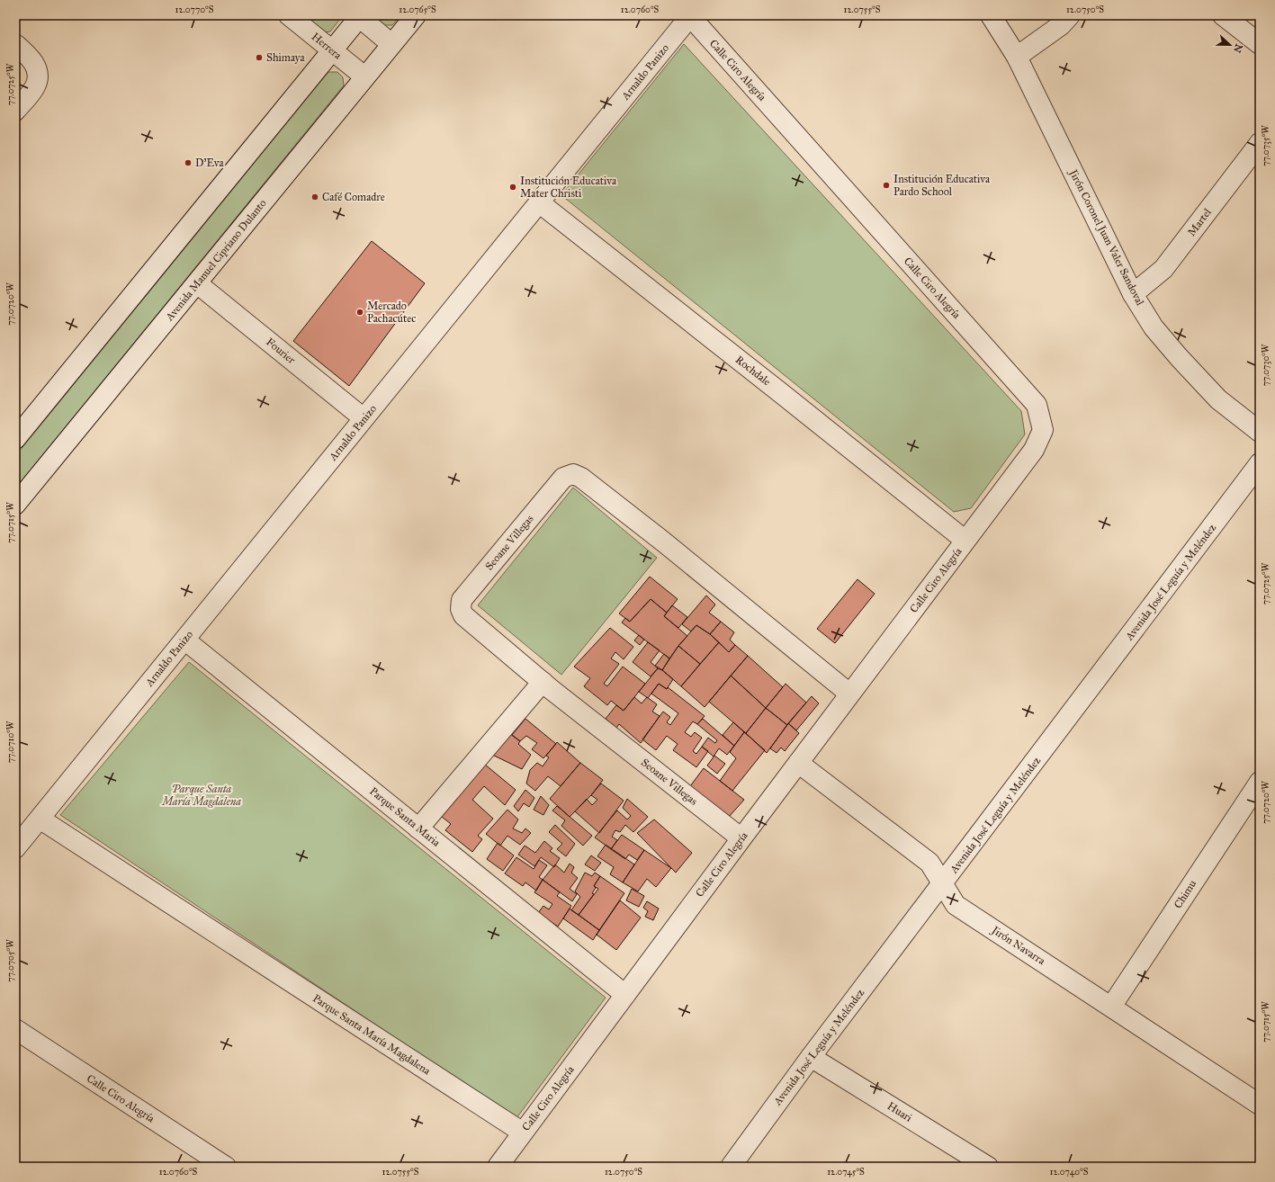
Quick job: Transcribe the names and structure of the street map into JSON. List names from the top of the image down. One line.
{"streets":{"street":["Herrera","Calle Ciro Alegría","Arnaldo Panizo","Martel","Jirón Coronel Juan Valer Sandoval","Avenida Manuel Cipriano Dulanto","Fourier","Rochdale","Seoane Villegas","Avenida José Leguía y Meléndez","Parque Santa Maria","Chimu","Jirón Navarra","Parque Santa María Magdalena","Huari"]},"crossings":[["Herrera","Avenida Manuel Cipriano Dulanto"],["Calle Ciro Alegría","Arnaldo Panizo"],["Calle Ciro Alegría","Rochdale"],["Calle Ciro Alegría","Seoane Villegas"],["Calle Ciro Alegría","Parque Santa Maria"],["Calle Ciro Alegría","Jirón Navarra"],["Calle Ciro Alegría","Parque Santa María Magdalena"],["Arnaldo Panizo","Fourier"],["Arnaldo Panizo","Rochdale"],["Arnaldo Panizo","Parque Santa Maria"],["Arnaldo Panizo","Parque Santa María Magdalena"],["Martel","Jirón Coronel Juan Valer Sandoval"],["Avenida Manuel Cipriano Dulanto","Fourier"],["Avenida José Leguía y Meléndez","Jirón Navarra"],["Avenida José Leguía y Meléndez","Huari"],["Chimu","Jirón Navarra"]],"parks":["Parque Santa María Magdalena"],"places":["Shimaya","D'Eva","Institución Educativa Pardo School","Institución Educativa Mater Christi","Café Comadre","Mercado Pachacútec"],"north":"right","coordinates":["12.0770°S","12.0765°S","12.0760°S","12.0755°S","12.0750°S","77.0725°W","77.0735°W","77.0720°W","77.0730°W","77.0715°W","77.0710°W","77.0705°W","12.0745°S","12.0740°S"]}
